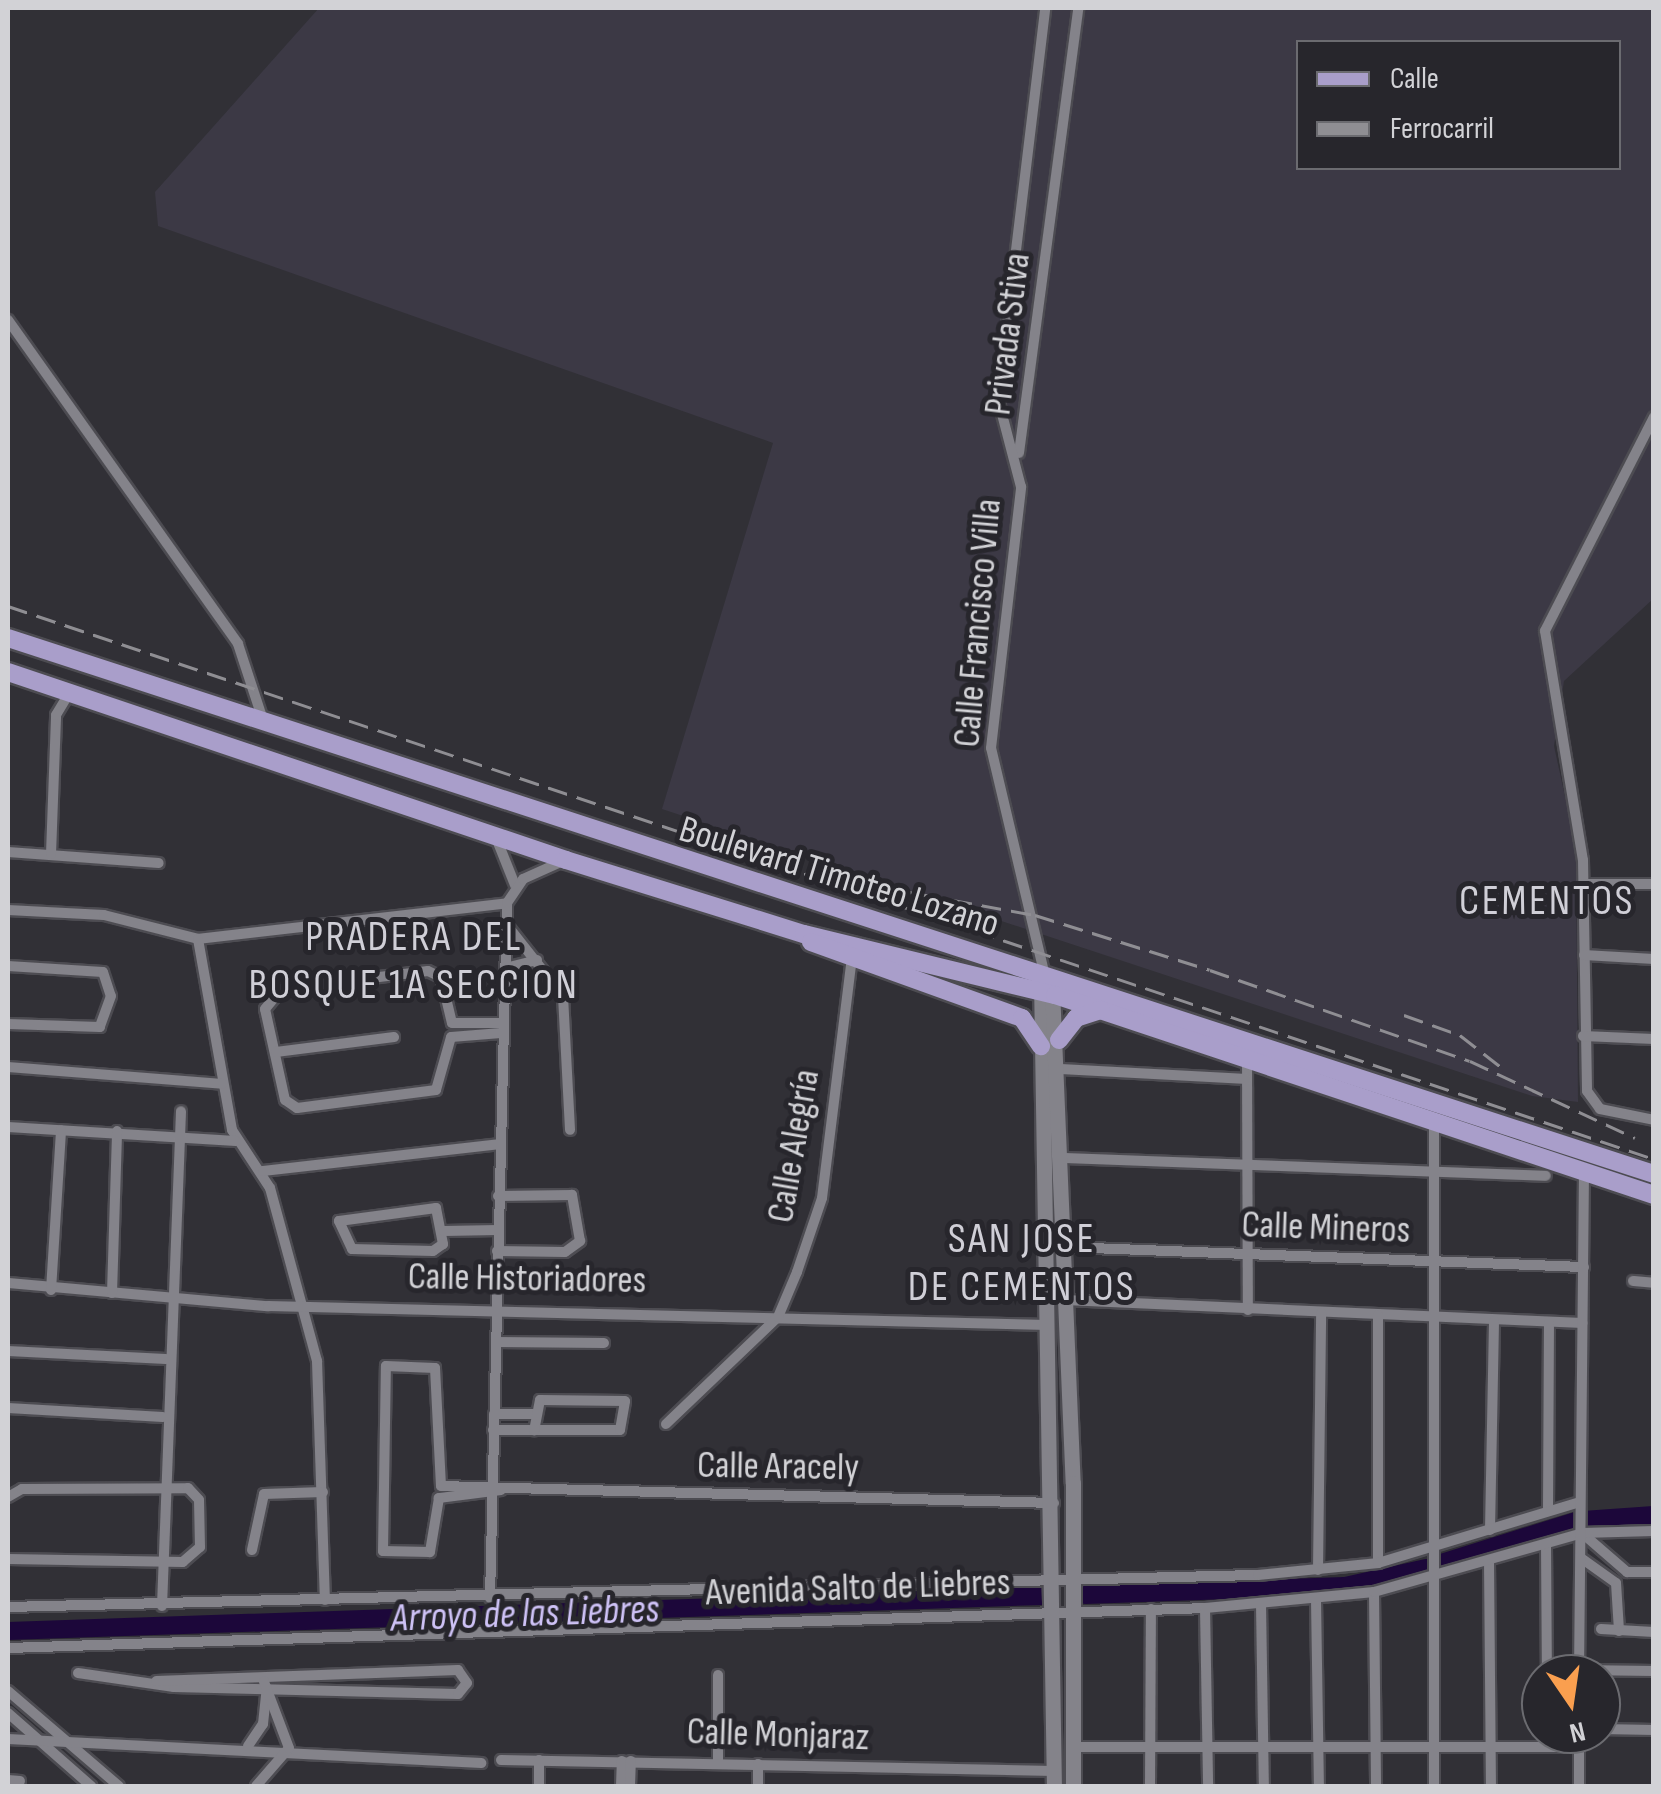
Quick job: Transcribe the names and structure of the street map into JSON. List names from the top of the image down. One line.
{"streets":{"main road":["Boulevard Timoteo Lozano"],"street":["Privada Stiva","Calle Francisco Villa","Calle Alegría","Calle Mineros","Calle Historiadores","Calle Aracely","Avenida Salto de Liebres","Calle Monjaraz"]},"crossings":[["Privada Stiva","Calle Francisco Villa"],["Calle Francisco Villa","Boulevard Timoteo Lozano"],["Boulevard Timoteo Lozano","Calle Alegría"],["Calle Alegría","Calle Historiadores"]],"districts":["CEMENTOS","PRADERA DEL BOSQUE 1A SECCION","SAN JOSE DE CEMENTOS"],"water":["Arroyo de las Liebres"],"legend":["Calle","Ferrocarril"],"north":"bottom"}
